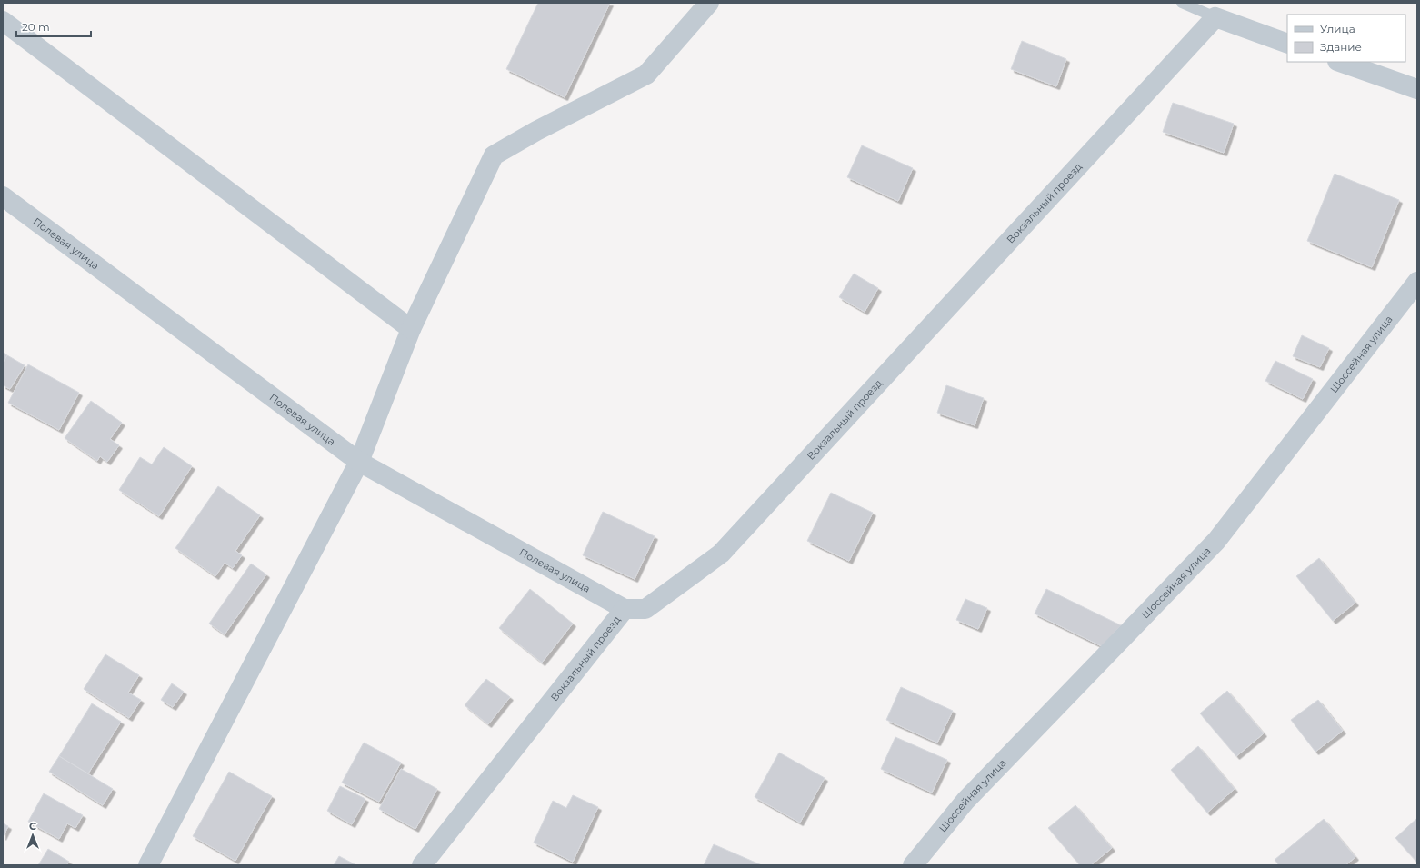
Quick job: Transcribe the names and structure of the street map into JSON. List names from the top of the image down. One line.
{"streets":{"street":["Вокзальный проезд","Полевая улица","Шоссейная улица"]},"crossings":[["Вокзальный проезд","Полевая улица"]],"legend":["Улица","Здание"],"scale_bar":"20 m","north":"top"}
